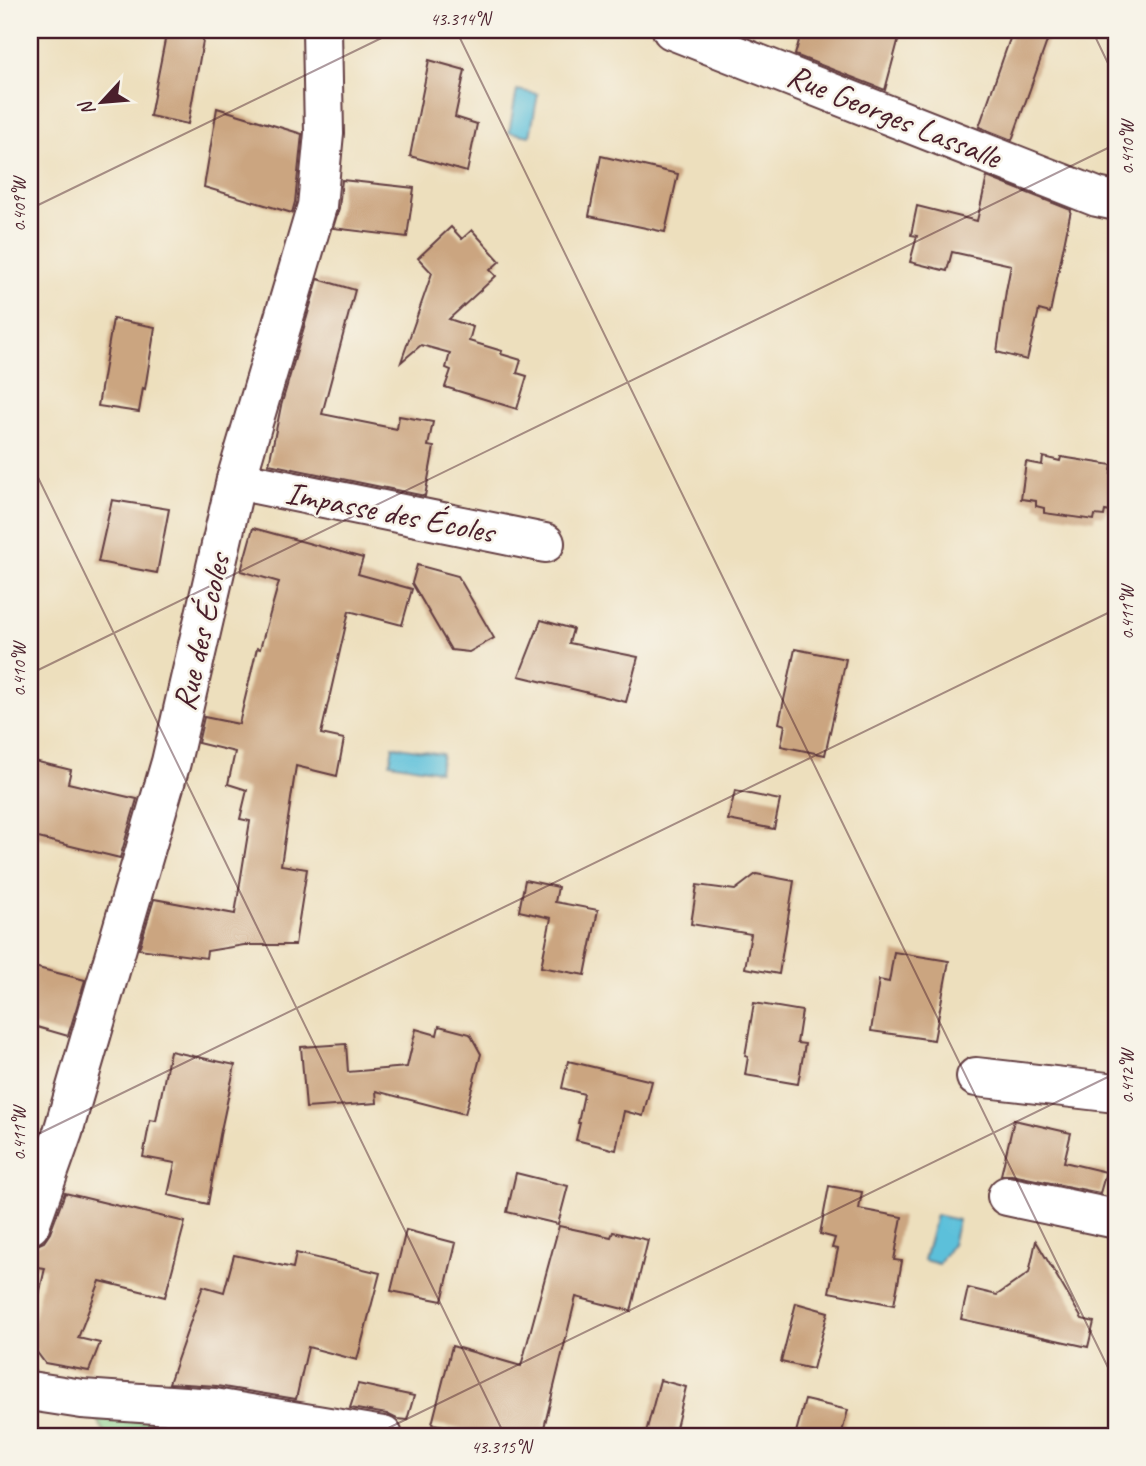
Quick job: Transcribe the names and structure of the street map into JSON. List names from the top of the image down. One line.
{"streets":{"street":["Rue Georges Lassalle","Impasse des Écoles","Rue des Écoles"]},"crossings":[["Impasse des Écoles","Rue des Écoles"]],"north":"bottom left","coordinates":["43.314°N","0.410°W","0.409°W","0.411°W","0.412°W","43.315°N"]}
